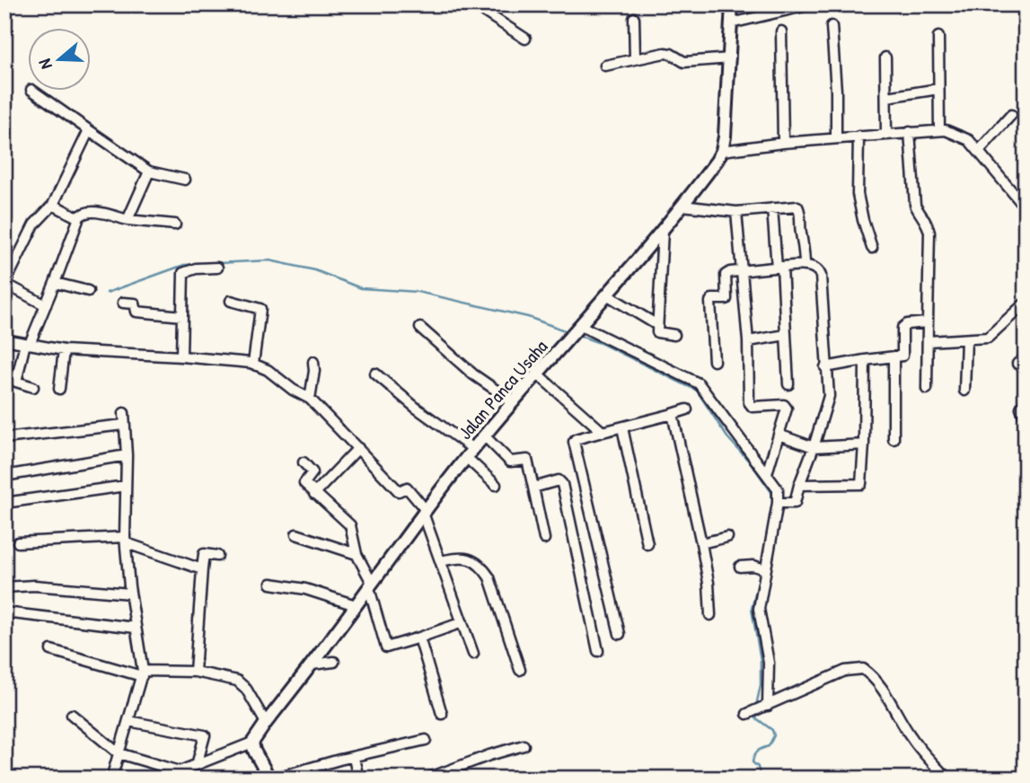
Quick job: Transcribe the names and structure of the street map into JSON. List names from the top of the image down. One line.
{"streets":{"street":["Jalan Panca Usaha"]},"north":"left"}
